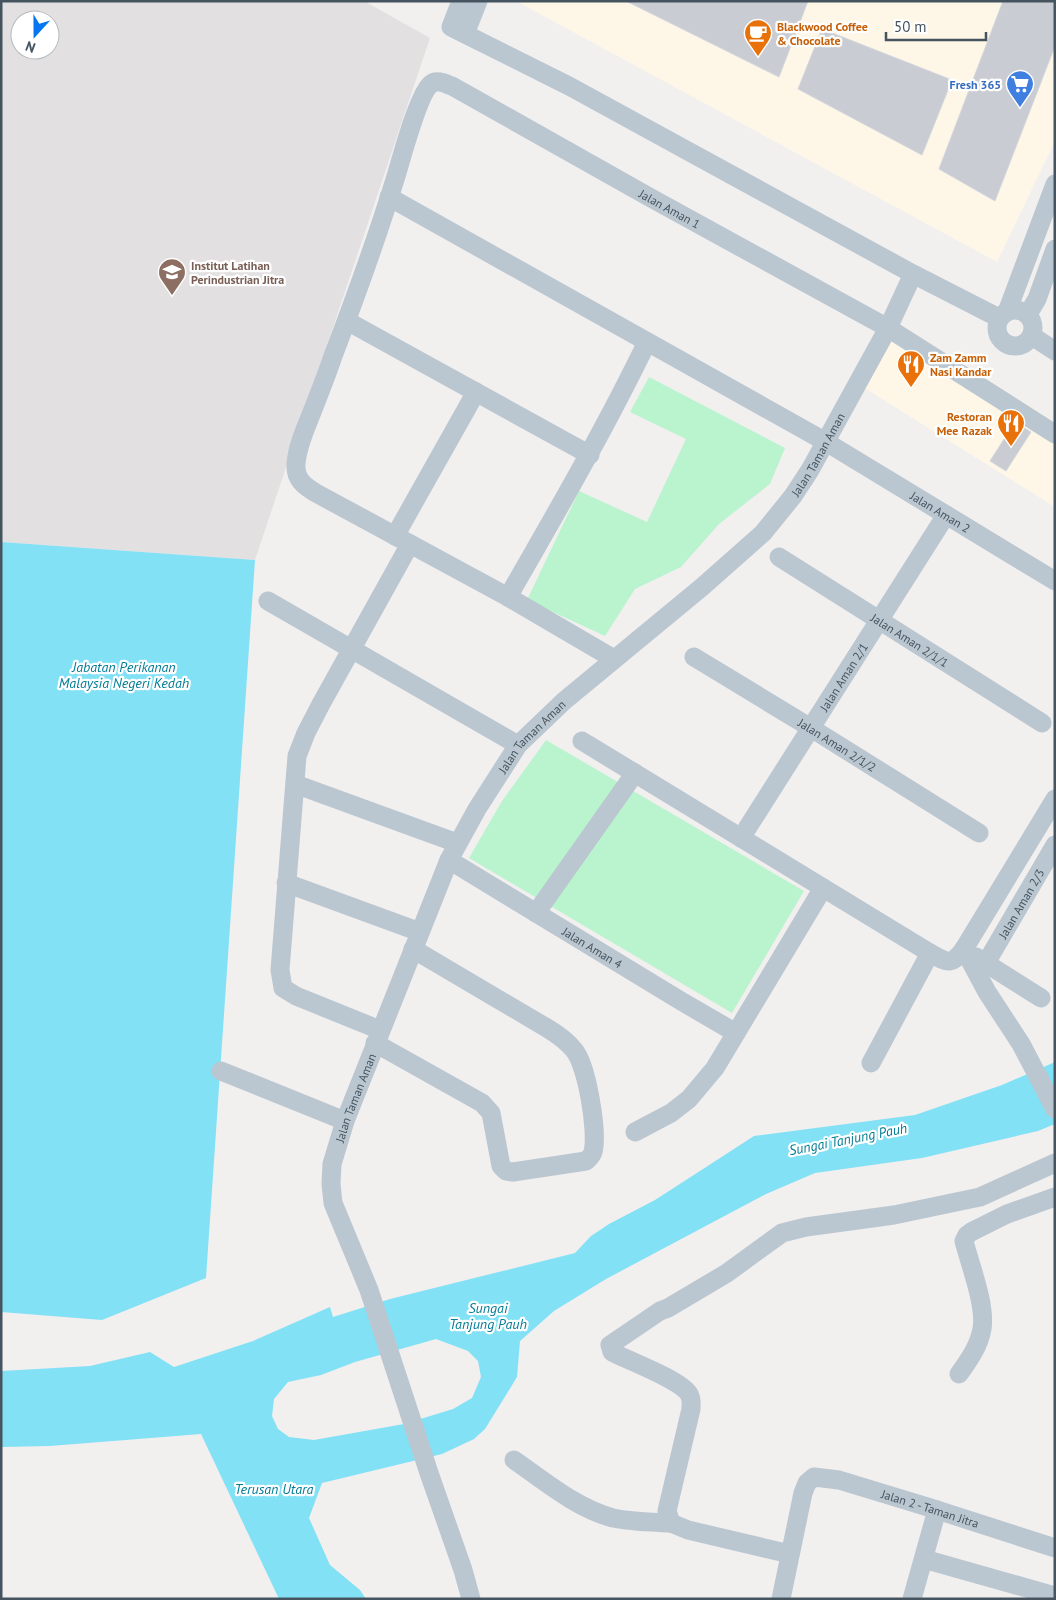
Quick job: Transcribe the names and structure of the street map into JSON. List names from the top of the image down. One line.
{"streets":{"street":["Jalan Aman 1","Jalan Taman Aman","Jalan Aman 2","Jalan Aman 2/1/1","Jalan Aman 2/1","Jalan Aman 2/1/2","Jalan Aman 2/3","Jalan Aman 4","Jalan 2 - Taman Jitra"]},"crossings":[["Jalan Aman 1","Jalan Taman Aman"],["Jalan Aman 1","Jalan Aman 2"],["Jalan Taman Aman","Jalan Aman 2"],["Jalan Taman Aman","Jalan Aman 4"],["Jalan Aman 2","Jalan Aman 2/1"],["Jalan Aman 2/1/1","Jalan Aman 2/1"],["Jalan Aman 2/1","Jalan Aman 2/1/2"]],"water":["Jabatan Perikanan Malaysia Negeri Kedah","Sungai Tanjung Pauh","Terusan Utara"],"places":{"cafe":["Blackwood Coffee & Chocolate"],"supermarket":["Fresh 365"],"school or university":["Institut Latihan Perindustrian Jitra"],"restaurant":["Zam Zamm Nasi Kandar","Restoran Mee Razak"]},"scale_bar":"50 m","north":"bottom"}
